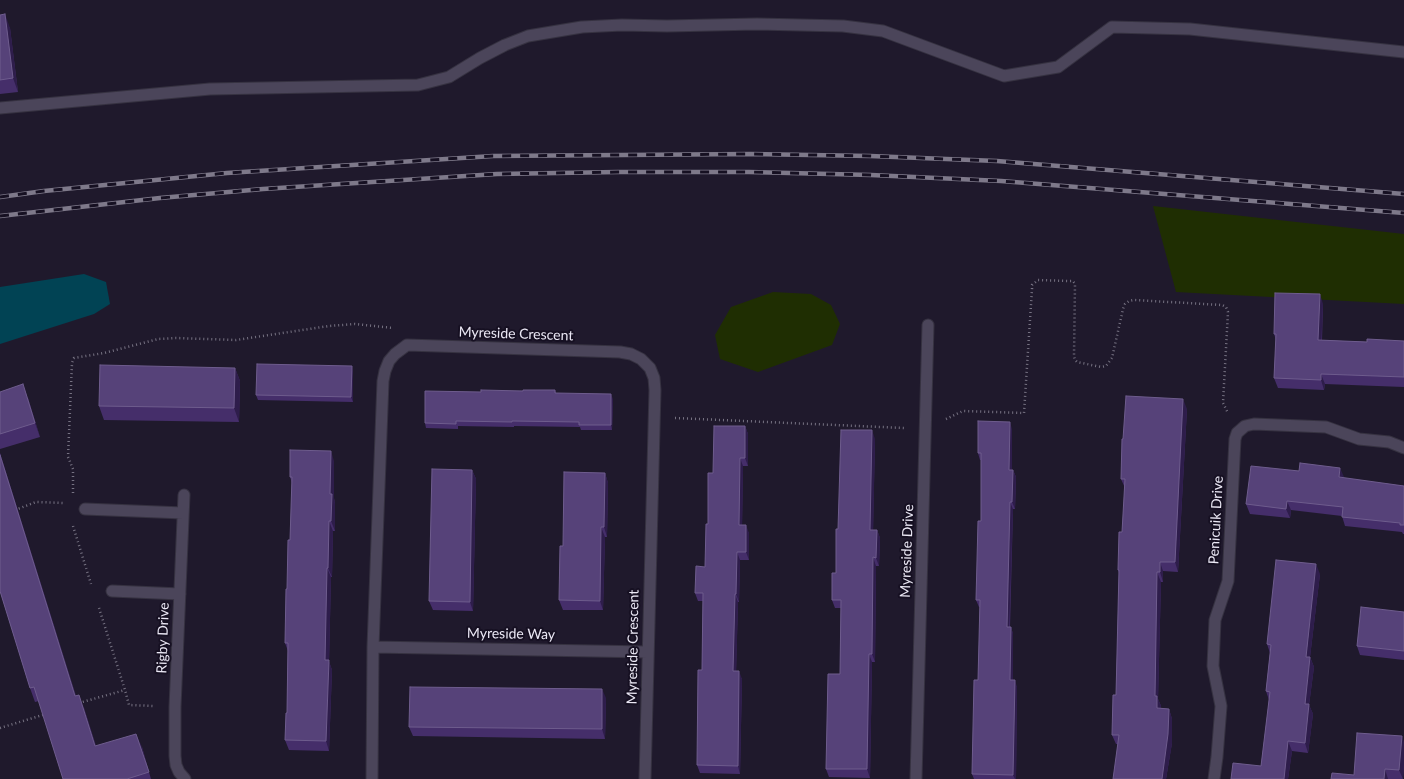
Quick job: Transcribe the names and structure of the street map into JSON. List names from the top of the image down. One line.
{"streets":{"street":["Myreside Crescent","Penicuik Drive","Myreside Drive","Myreside Way","Rigby Drive"]},"crossings":[["Myreside Crescent","Myreside Way"]]}
